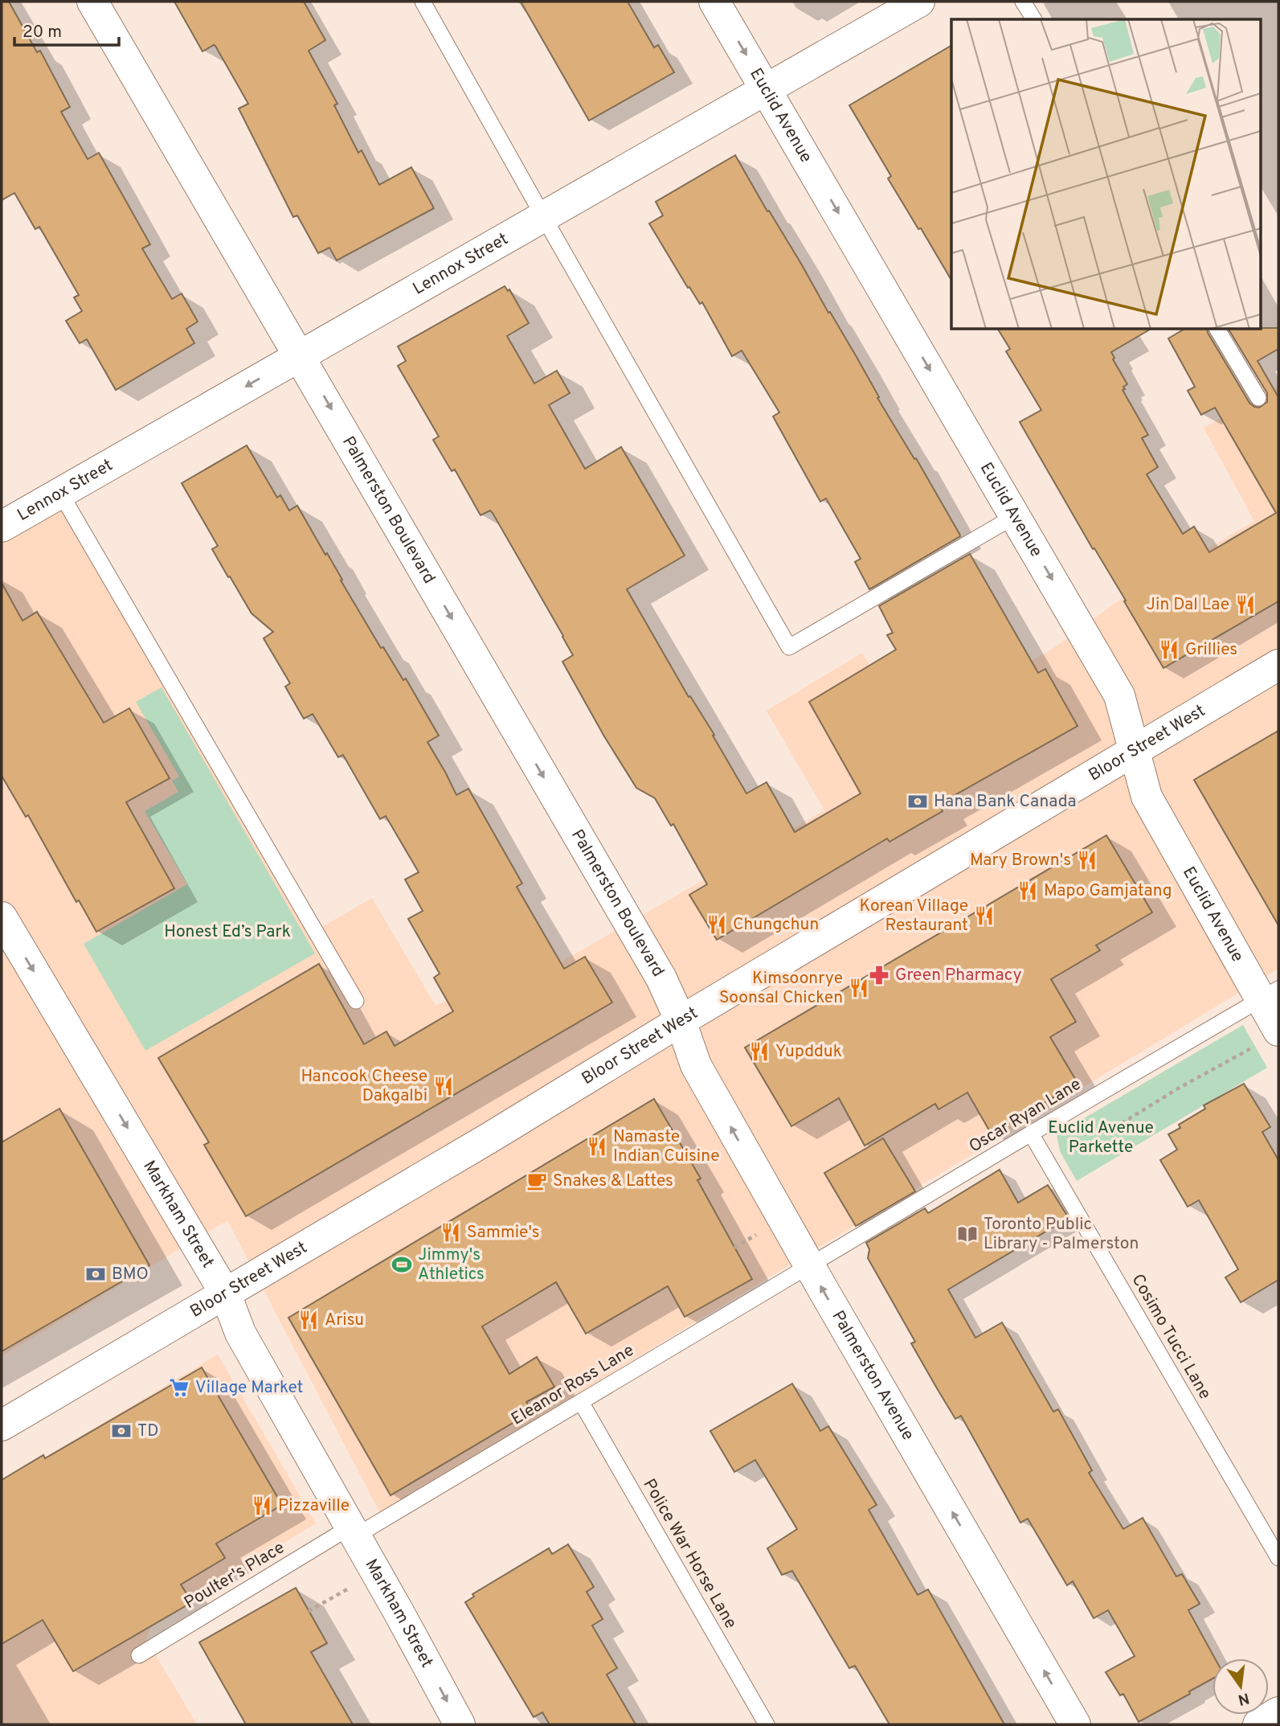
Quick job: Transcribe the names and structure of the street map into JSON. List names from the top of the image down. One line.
{"streets":{"street":["Euclid Avenue","Lennox Street","Palmerston Boulevard","Bloor Street West","Markham Street","Palmerston Avenue"],"lane":["Oscar Ryan Lane","Cosimo Tucci Lane","Eleanor Ross Lane","Police War Horse Lane","Poulter's Place"]},"crossings":[["Euclid Avenue","Lennox Street"],["Euclid Avenue","Bloor Street West"],["Euclid Avenue","Oscar Ryan Lane"],["Lennox Street","Palmerston Boulevard"],["Palmerston Boulevard","Bloor Street West"],["Palmerston Boulevard","Palmerston Avenue"],["Bloor Street West","Markham Street"],["Bloor Street West","Palmerston Avenue"],["Oscar Ryan Lane","Cosimo Tucci Lane"],["Oscar Ryan Lane","Palmerston Avenue"],["Oscar Ryan Lane","Eleanor Ross Lane"],["Markham Street","Eleanor Ross Lane"],["Markham Street","Poulter's Place"],["Palmerston Avenue","Eleanor Ross Lane"],["Eleanor Ross Lane","Police War Horse Lane"],["Eleanor Ross Lane","Poulter's Place"]],"one_way":["Euclid Avenue","Palmerston Boulevard","Markham Street","Palmerston Avenue"],"parks":["Honest Ed’s Park","Euclid Avenue Parkette"],"places":{"restaurant":["Jin Dal Lae","Grillies","Mary Brown's","Mapo Gamjatang","Korean Village Restaurant","Chungchun","Kimsoonrye Soonsal Chicken","Yupdduk","Hancook Cheese Dakgalbi","Namaste Indian Cuisine","Sammie's","Arisu","Pizzaville"],"bank":["Hana Bank Canada","BMO","TD"],"pharmacy":["Green Pharmacy"],"cafe":["Snakes & Lattes"],"library":["Toronto Public Library - Palmerston"],"sports":["Jimmy's Athletics"],"supermarket":["Village Market"]},"scale_bar":"20 m","north":"bottom"}
